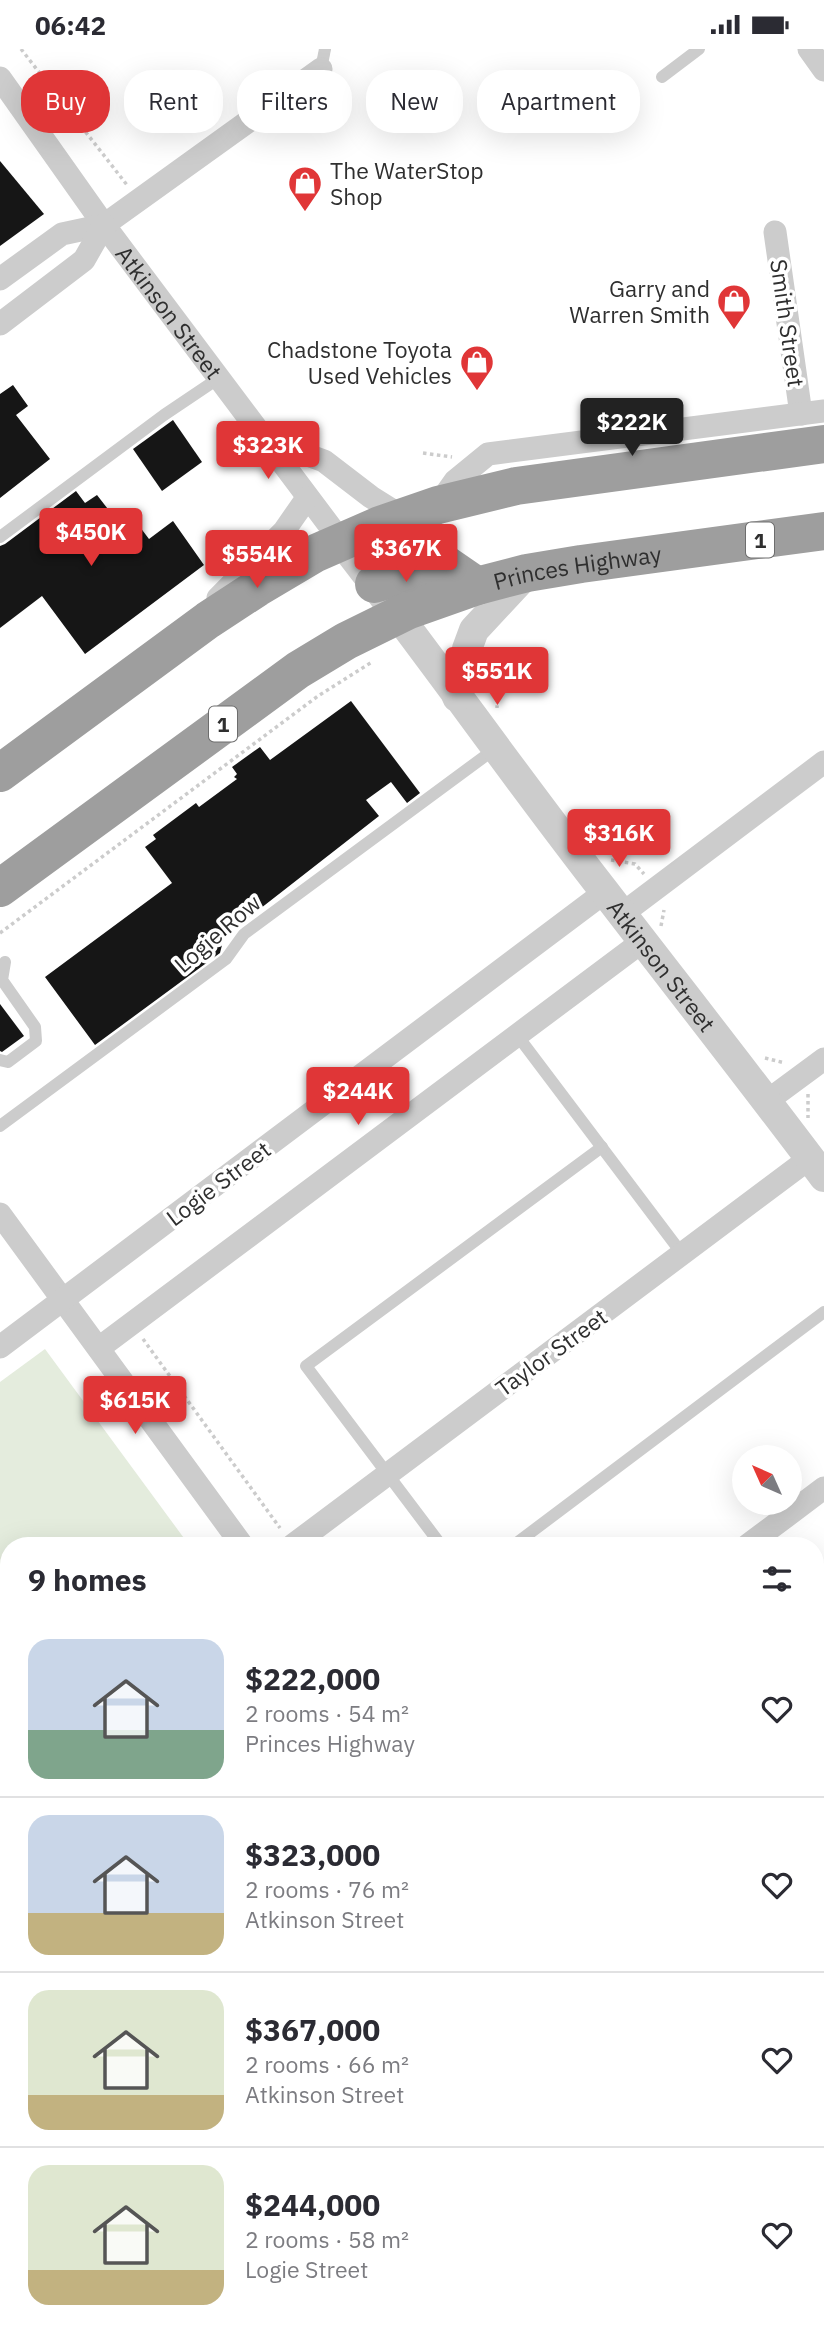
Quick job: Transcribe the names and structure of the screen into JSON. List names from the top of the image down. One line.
{"streets":{"highway":["1","Princes Highway"],"street":["Atkinson Street","Smith Street","Logie Street","Taylor Street"],"lane":["Logie Row"]},"crossings":[["Atkinson Street","Princes Highway"],["Atkinson Street","Logie Row"],["Atkinson Street","Logie Street"],["Atkinson Street","Taylor Street"]],"places":{"shop":["The WaterStop Shop","Garry and Warren Smith","Chadstone Toyota Used Vehicles"]},"north":"top left","page":{"status":"06:42","chip":["Buy","Rent","Filters","New","Apartment"],"price":["$222K","$323K","$450K","$367K","$554K","$551K","$316K","$244K","$615K"],"heading":"9 homes","list":[{"name":"$222,000","note":"2 rooms · 54 m² · Princes Highway"},{"name":"$323,000","note":"2 rooms · 76 m² · Atkinson Street"},{"name":"$367,000","note":"2 rooms · 66 m² · Atkinson Street"},{"name":"$244,000","note":"2 rooms · 58 m² · Logie Street"}]}}
